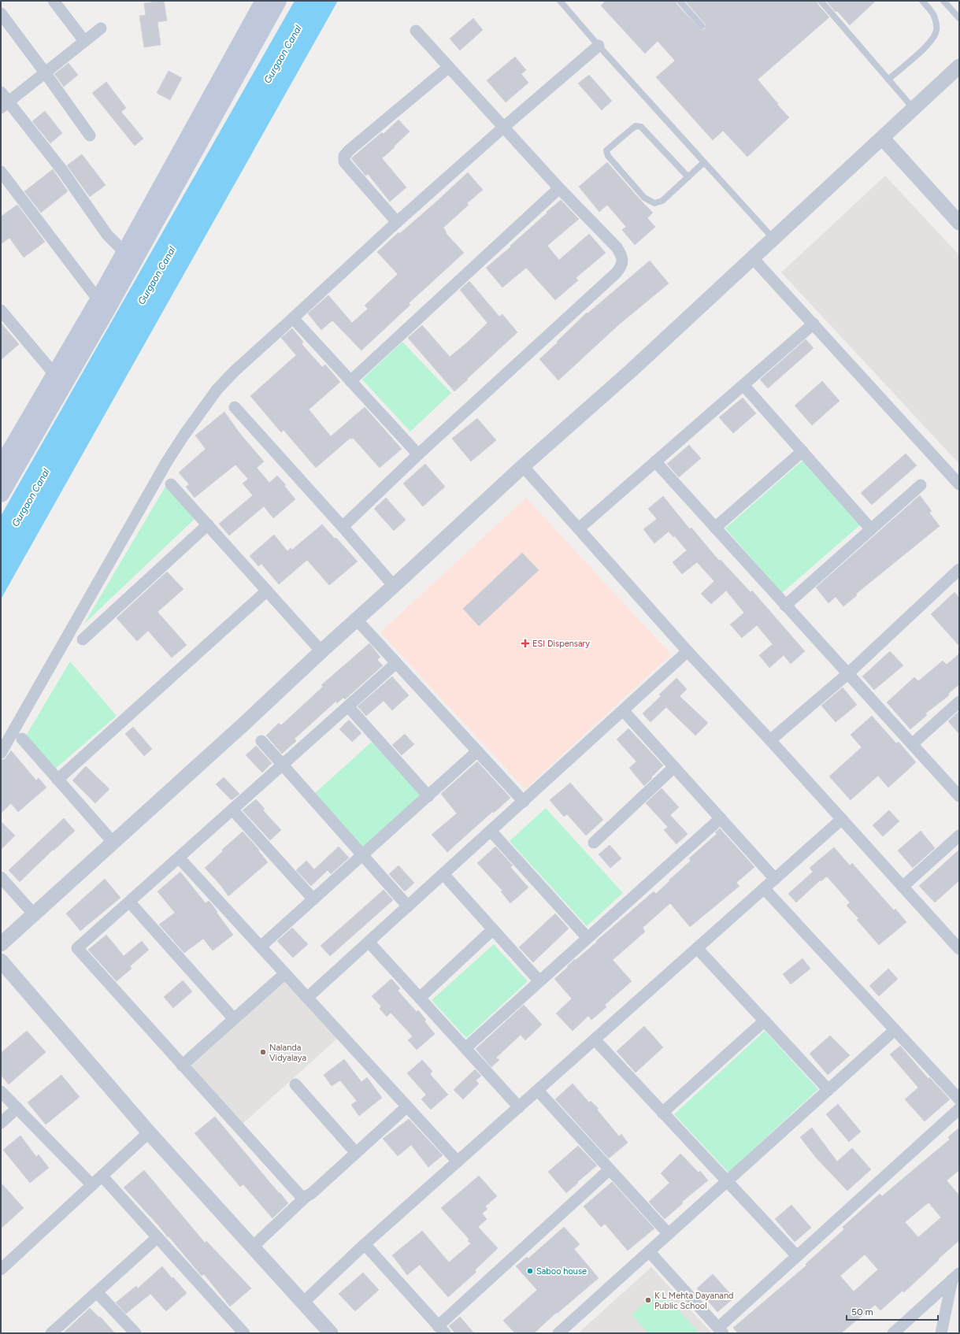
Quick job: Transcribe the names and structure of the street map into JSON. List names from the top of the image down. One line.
{"water":["Gurgaon Canal"],"places":{"health":["ESI Dispensary"],"other":["Nalanda Vidyalaya","Saboo house","K L Mehta Dayanand Public School"]},"scale_bar":"50 m"}
